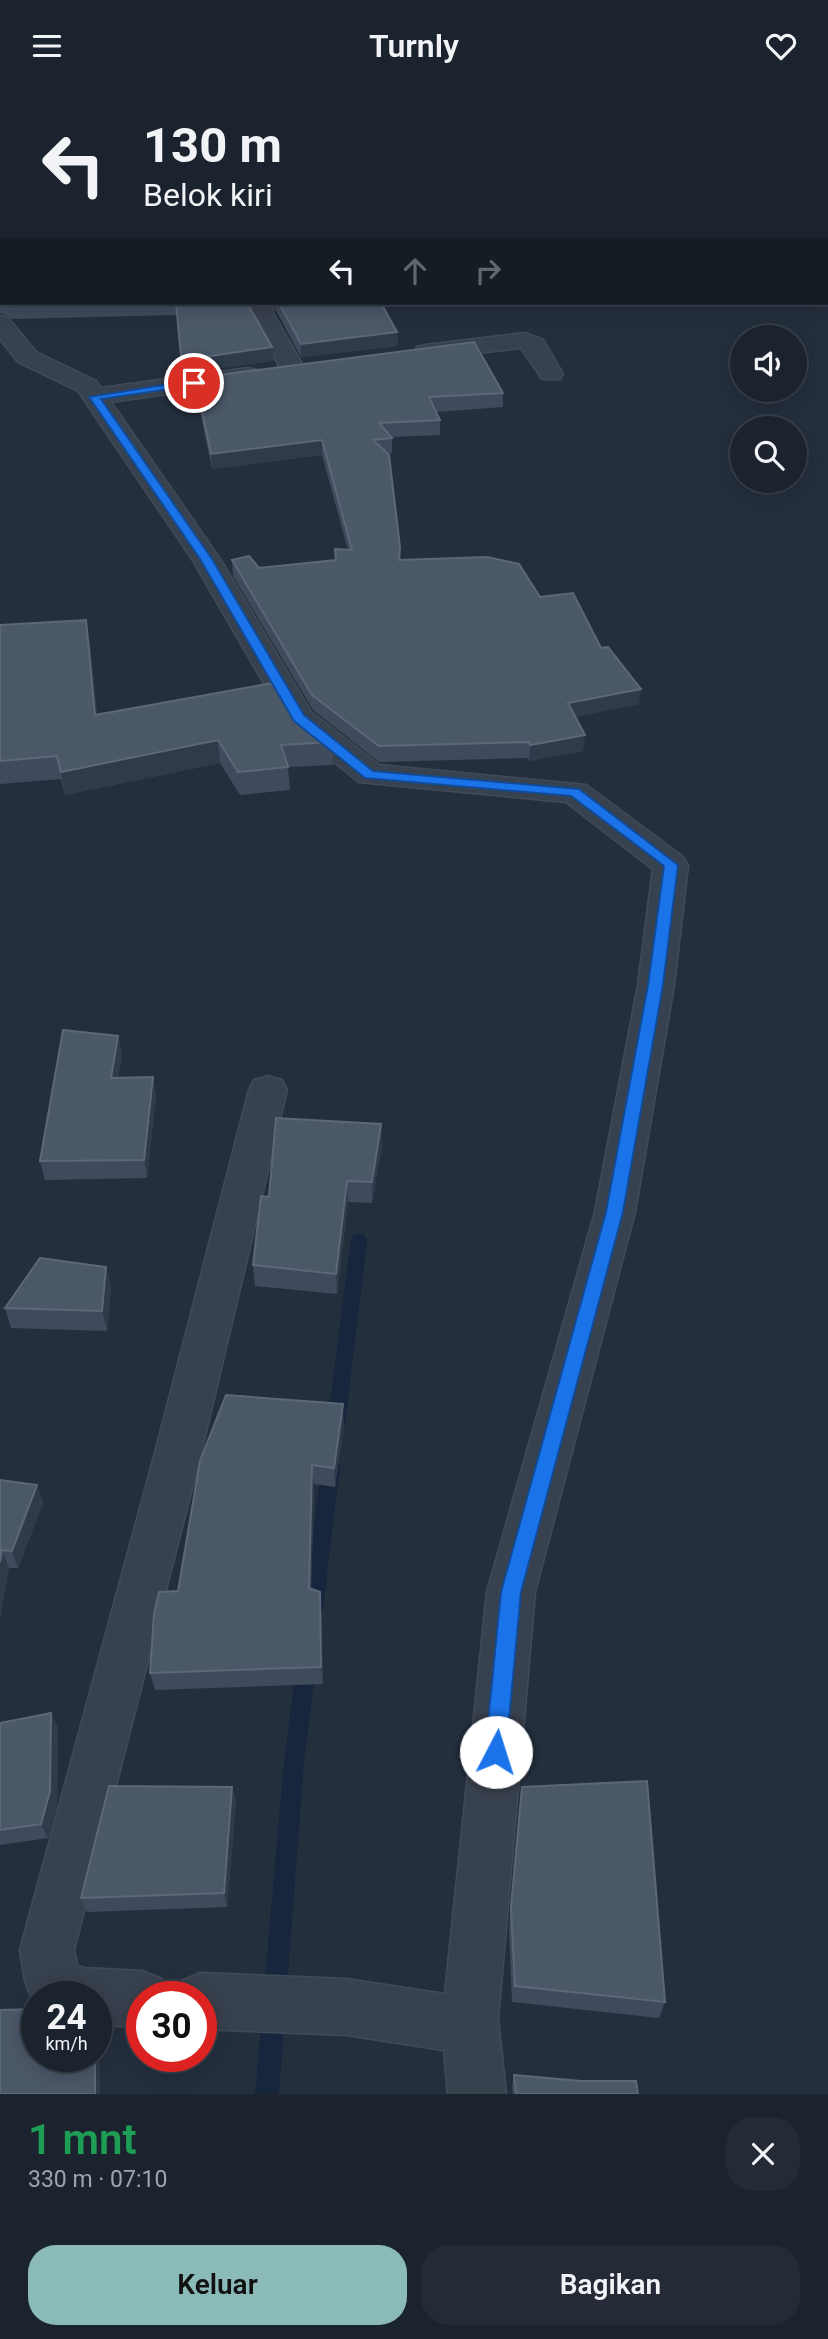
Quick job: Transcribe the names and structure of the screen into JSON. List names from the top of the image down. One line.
{"page":{"header":"Turnly","turn":["130 m","Belok kiri"],"speed":"24 km/h","limit":"30","heading":["1 mnt","330 m · 07:10"],"buttons":["Keluar","Bagikan"]}}
